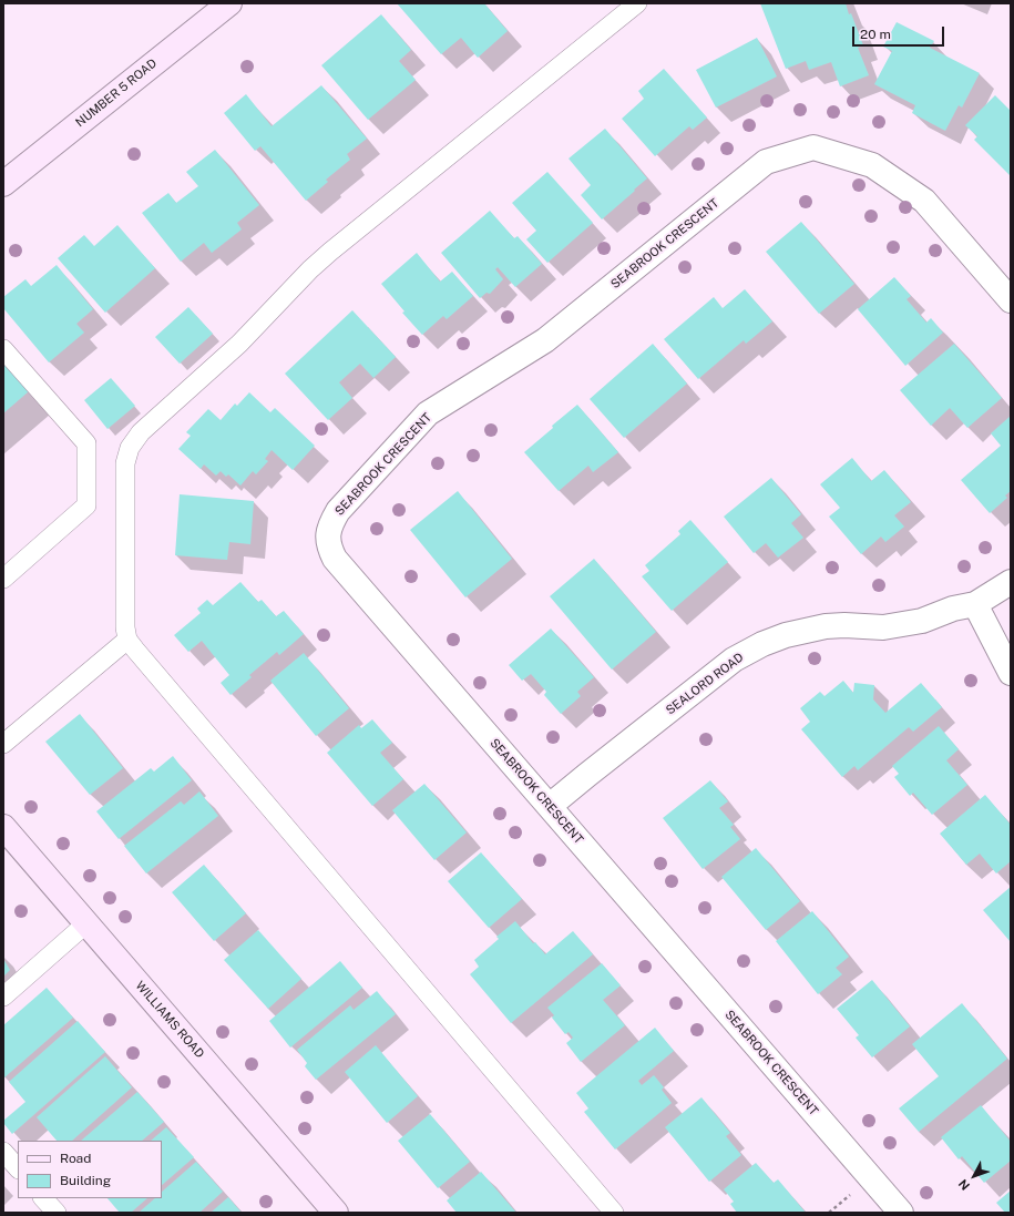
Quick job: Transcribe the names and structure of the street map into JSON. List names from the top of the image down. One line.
{"streets":{"street":["NUMBER 5 ROAD","SEABROOK CRESCENT","SEALORD ROAD","WILLIAMS ROAD"]},"crossings":[["SEABROOK CRESCENT","SEALORD ROAD"]],"legend":["Road","Building"],"scale_bar":"20 m","north":"bottom left"}
